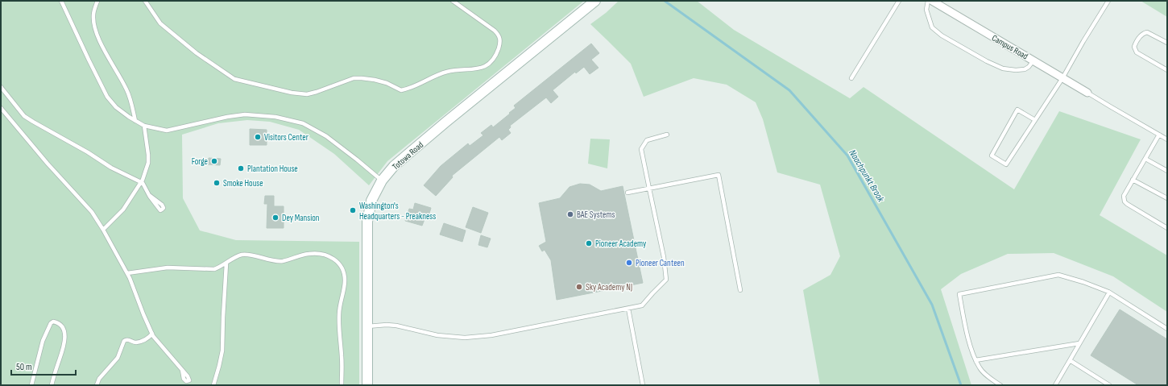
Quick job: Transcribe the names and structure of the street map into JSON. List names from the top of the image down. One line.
{"streets":{"main road":["Totowa Road"],"street":["Campus Road"]},"water":["Naachpunkt Brook"],"places":["Visitors Center","Forge","Plantation House","Smoke House","Washington's Headquarters - Preakness","BAE Systems","Dey Mansion","Pioneer Academy","Pioneer Canteen","Sky Academy NJ"],"scale_bar":"50 m"}
